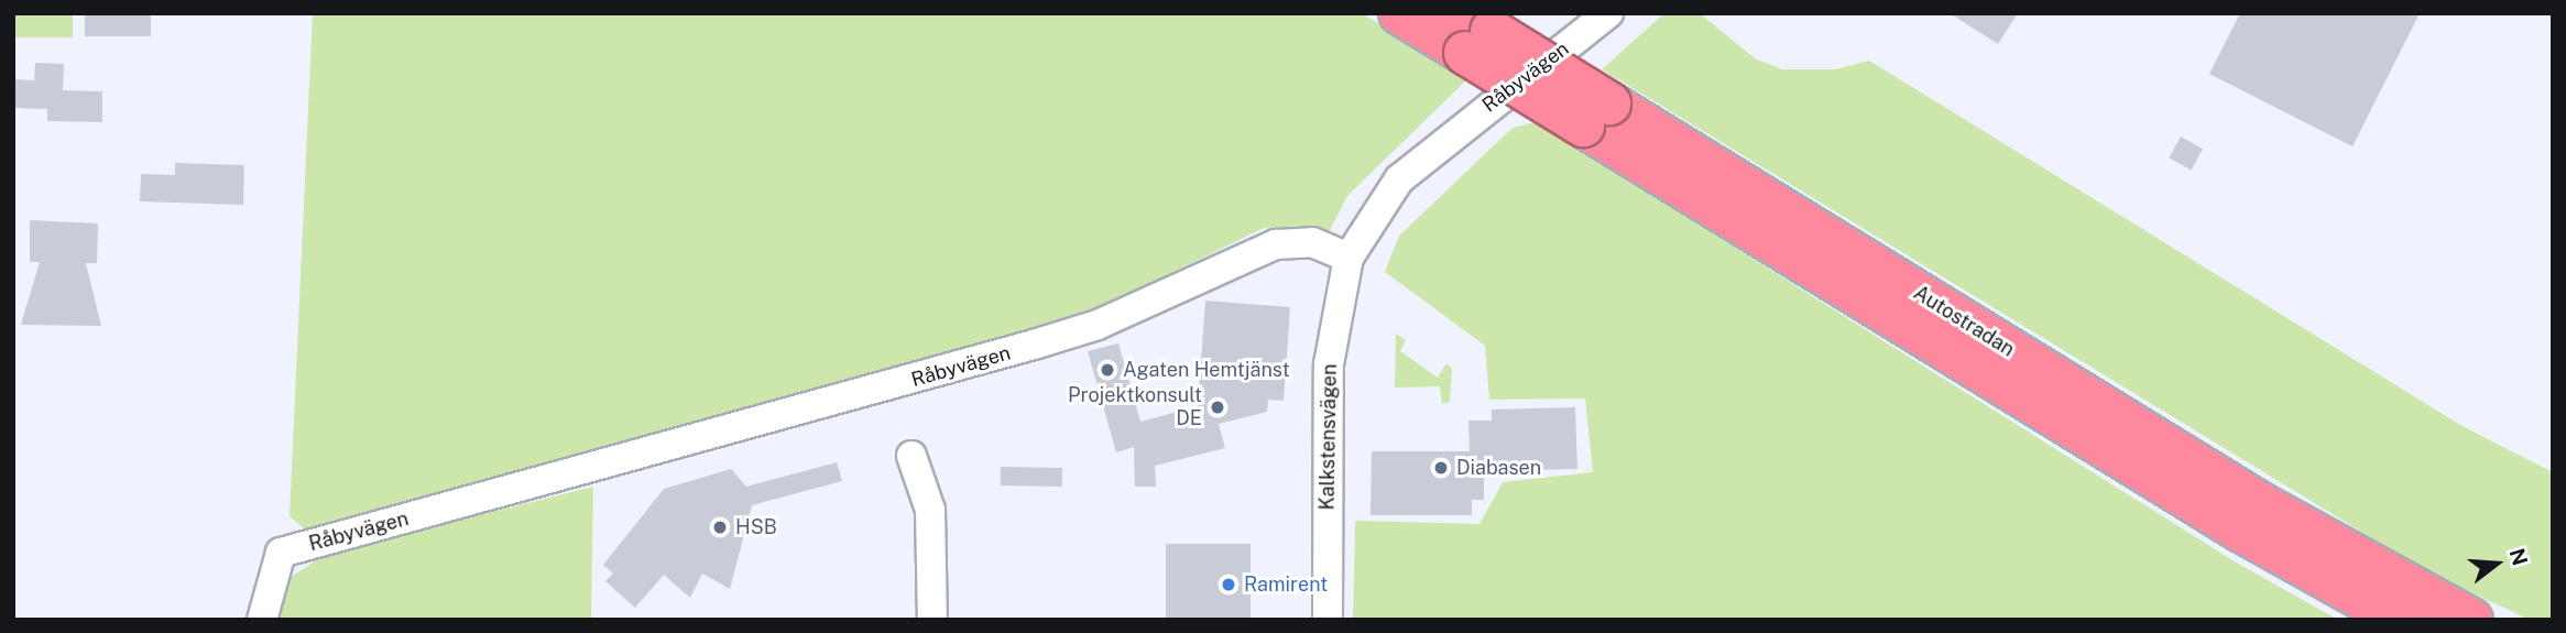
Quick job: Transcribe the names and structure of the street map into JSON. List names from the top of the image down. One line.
{"streets":{"highway":["Autostradan"],"street":["Råbyvägen","Kalkstensvägen"]},"crossings":[["Råbyvägen","Kalkstensvägen"]],"places":["Agaten Hemtjänst","Projektkonsult DE","Diabasen","HSB","Ramirent"],"north":"right"}
